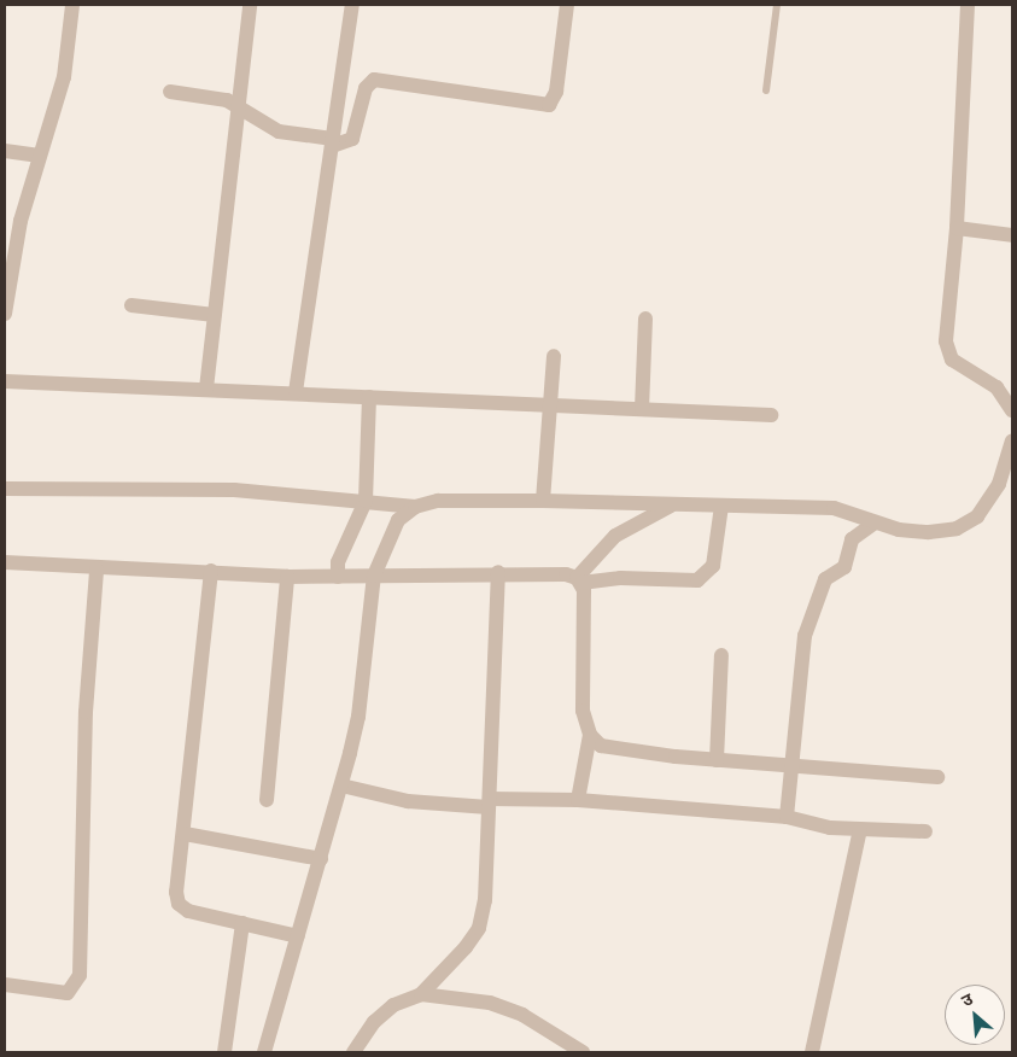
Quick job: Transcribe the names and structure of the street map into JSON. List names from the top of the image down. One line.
{"north":"top left"}
